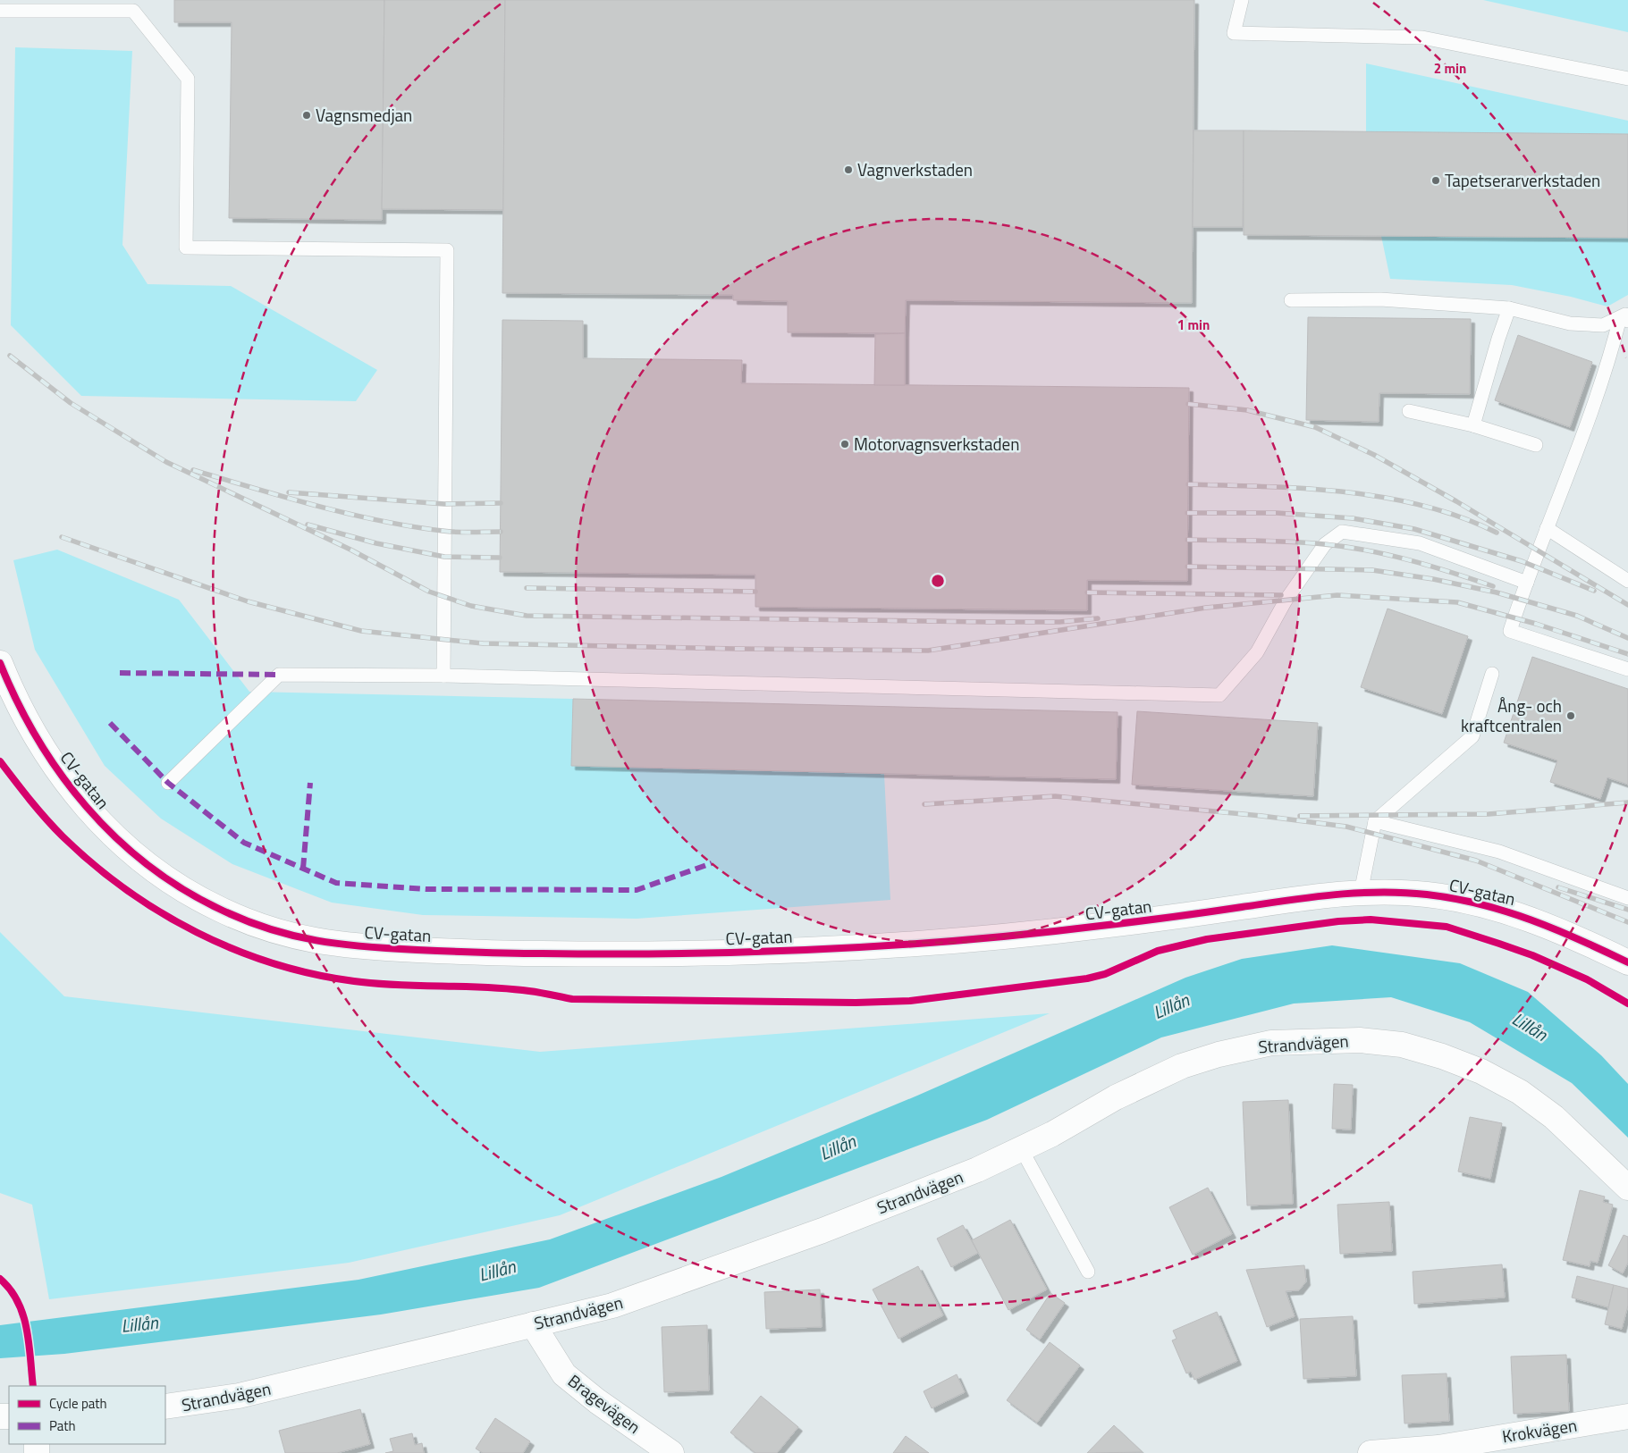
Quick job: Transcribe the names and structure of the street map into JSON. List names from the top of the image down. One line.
{"streets":{"street":["CV-gatan","Strandvägen","Bragevägen","Krokvägen"]},"crossings":[["Strandvägen","Bragevägen"]],"water":["Lillån"],"places":["Vagnsmedjan","Vagnverkstaden","Tapetserarverkstaden","Motorvagnsverkstaden","Ång- och kraftcentralen"],"legend":["Cycle path","Path"],"rings":["2 min","1 min"]}
